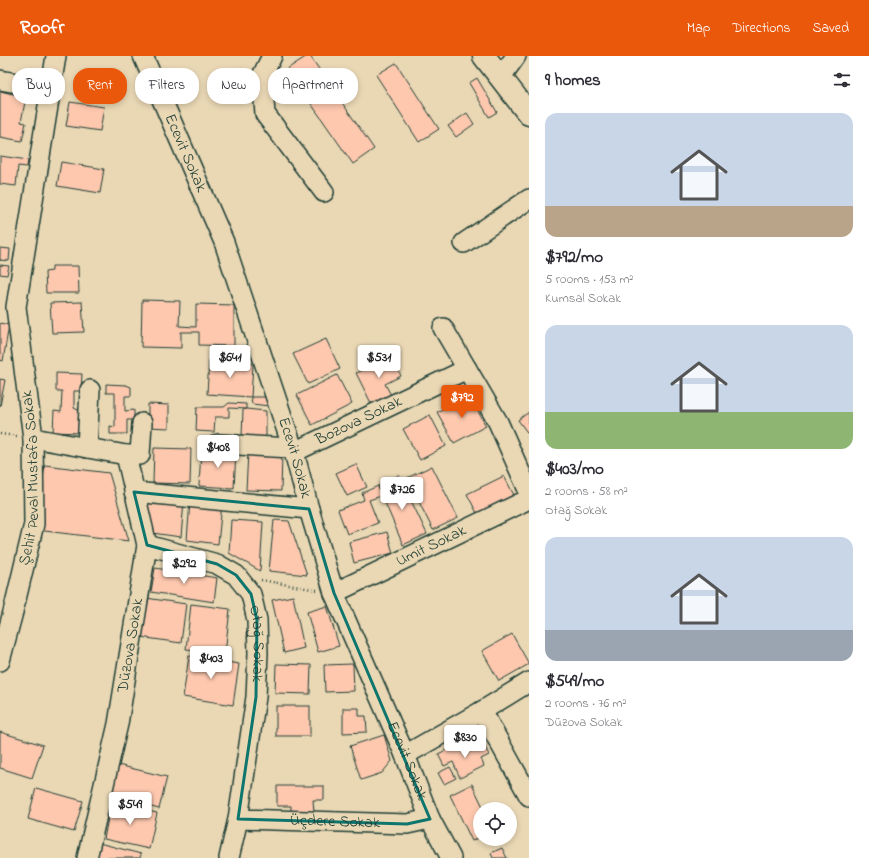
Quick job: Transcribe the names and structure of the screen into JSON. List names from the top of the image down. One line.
{"streets":{"street":["Ecevit Sokak","Bozova Sokak","Şehit Peval Mustafa Sokak","Umit Sokak","Otağ Sokak","Düzova Sokak","Üçdere Sokak"]},"crossings":[["Ecevit Sokak","Bozova Sokak"],["Ecevit Sokak","Umit Sokak"],["Ecevit Sokak","Üçdere Sokak"],["Otağ Sokak","Düzova Sokak"],["Otağ Sokak","Üçdere Sokak"]],"page":{"header":"Roofr","nav":["Map","Directions","Saved"],"heading":"9 homes","chip":["Buy","Rent","Filters","New","Apartment"],"list":[{"name":"$792/mo","note":"5 rooms · 153 m² · Kumsal Sokak"},{"name":"$403/mo","note":"2 rooms · 58 m² · Otağ Sokak"},{"name":"$549/mo","note":"2 rooms · 76 m² · Düzova Sokak"}],"price":["$641","$531","$792","$408","$726","$292","$403","$830","$549"]}}
